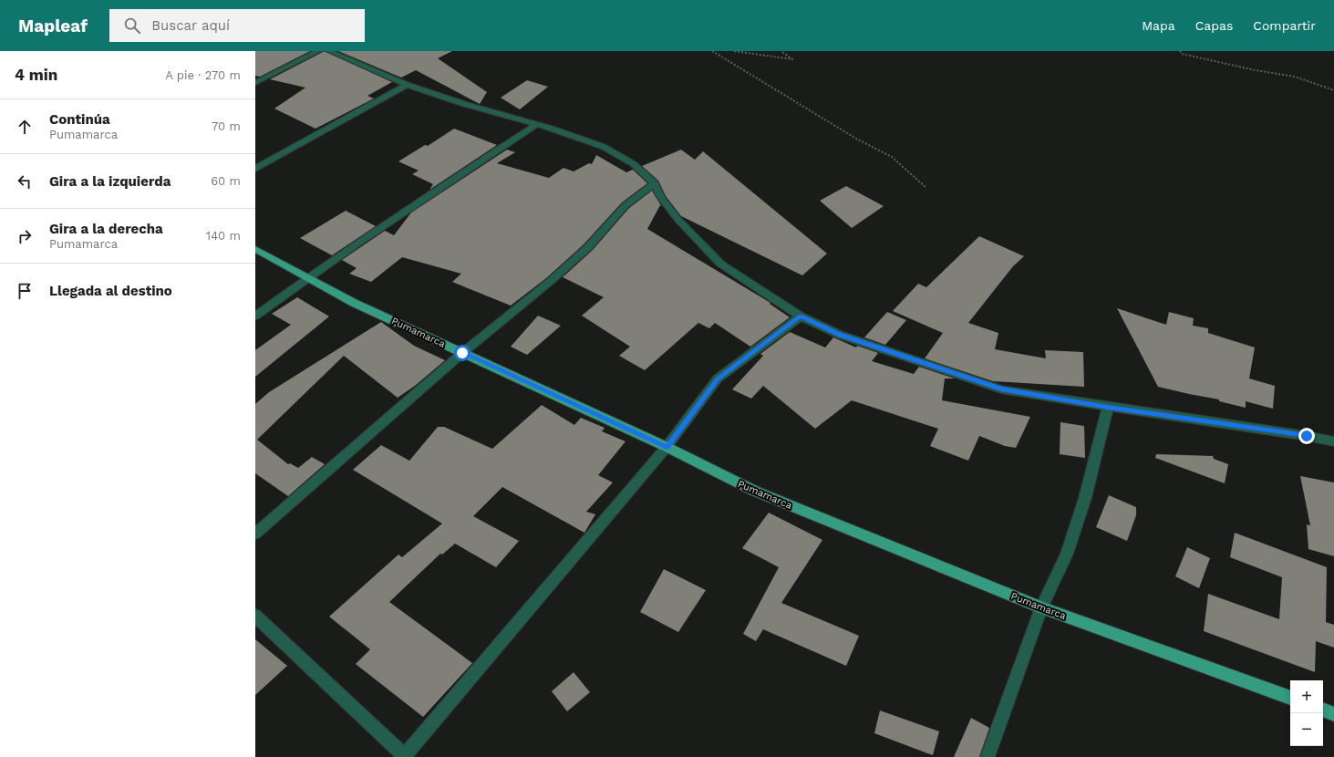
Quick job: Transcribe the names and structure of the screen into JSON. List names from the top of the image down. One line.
{"streets":{"main road":["Pumamarca"]},"page":{"header":"Mapleaf","search":"Buscar aquí","nav":["Mapa","Capas","Compartir"],"heading":["4 min","A pie · 270 m"],"list":[["Continúa","Pumamarca","70 m"],["Gira a la izquierda","60 m"],["Gira a la derecha","Pumamarca","140 m"],"Llegada al destino"],"map_buttons":["+","−"]}}
